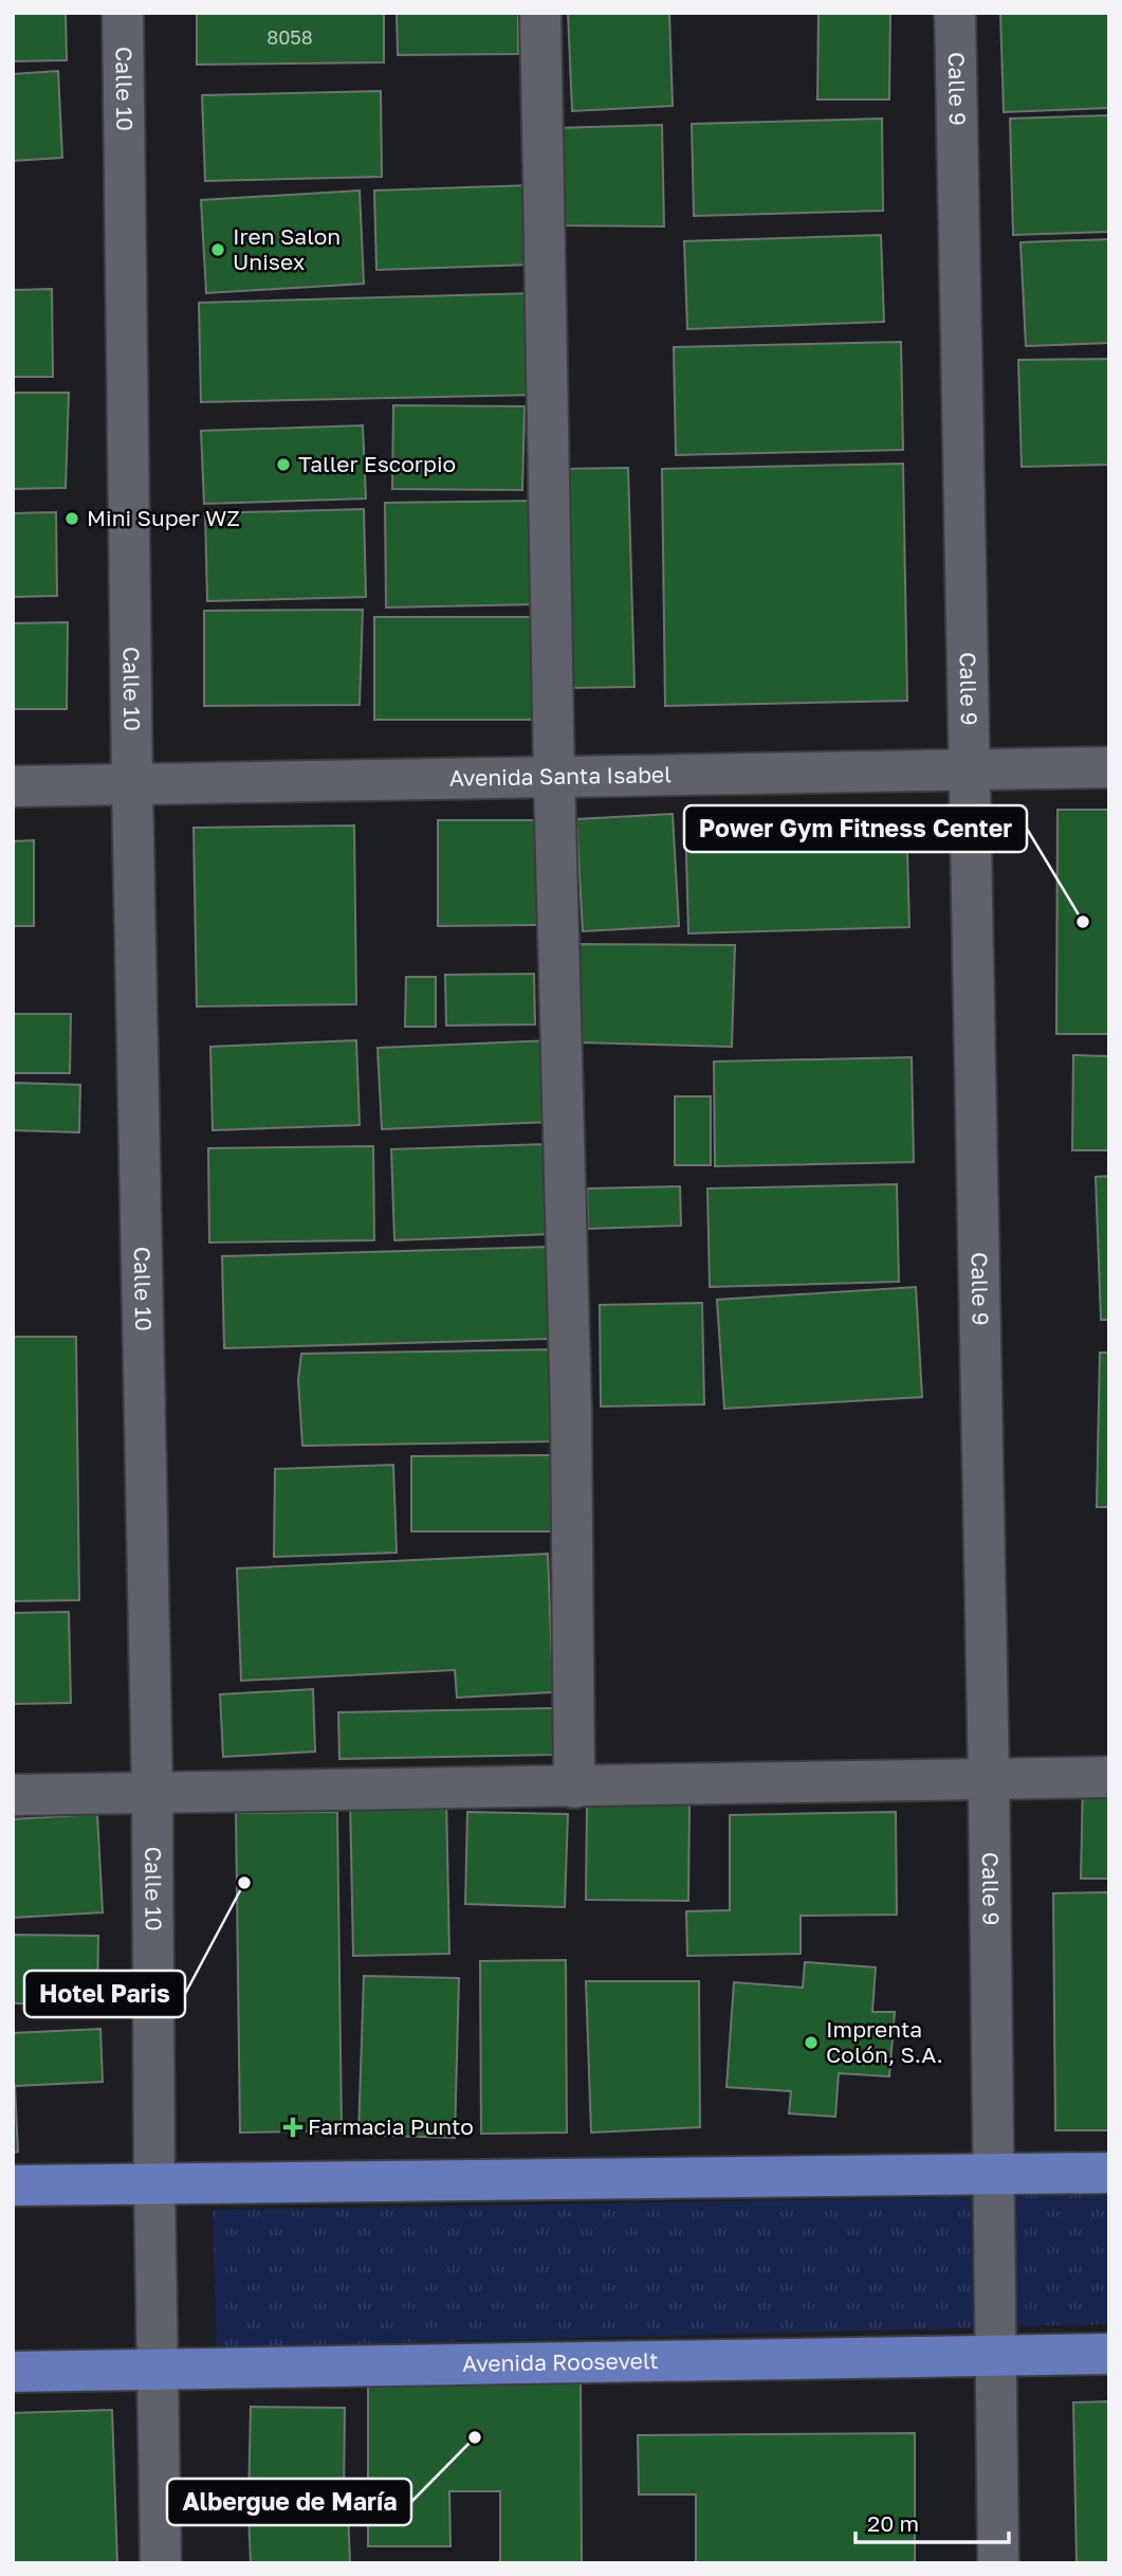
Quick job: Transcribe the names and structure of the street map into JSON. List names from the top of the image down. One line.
{"streets":{"main road":["Avenida Roosevelt"],"street":["Calle 10","Calle 9","Avenida Santa Isabel"]},"crossings":[["Calle 10","Avenida Santa Isabel"],["Calle 10","Avenida Roosevelt"],["Calle 9","Avenida Santa Isabel"],["Calle 9","Avenida Roosevelt"]],"places":{"other":["Iren Salon Unisex","Taller Escorpio","Mini Super WZ","Power Gym Fitness Center","Hotel Paris","Imprenta Colón, S.A.","Albergue de María"],"health":["Farmacia Punto"]},"house_numbers":["8058"],"scale_bar":"20 m"}
